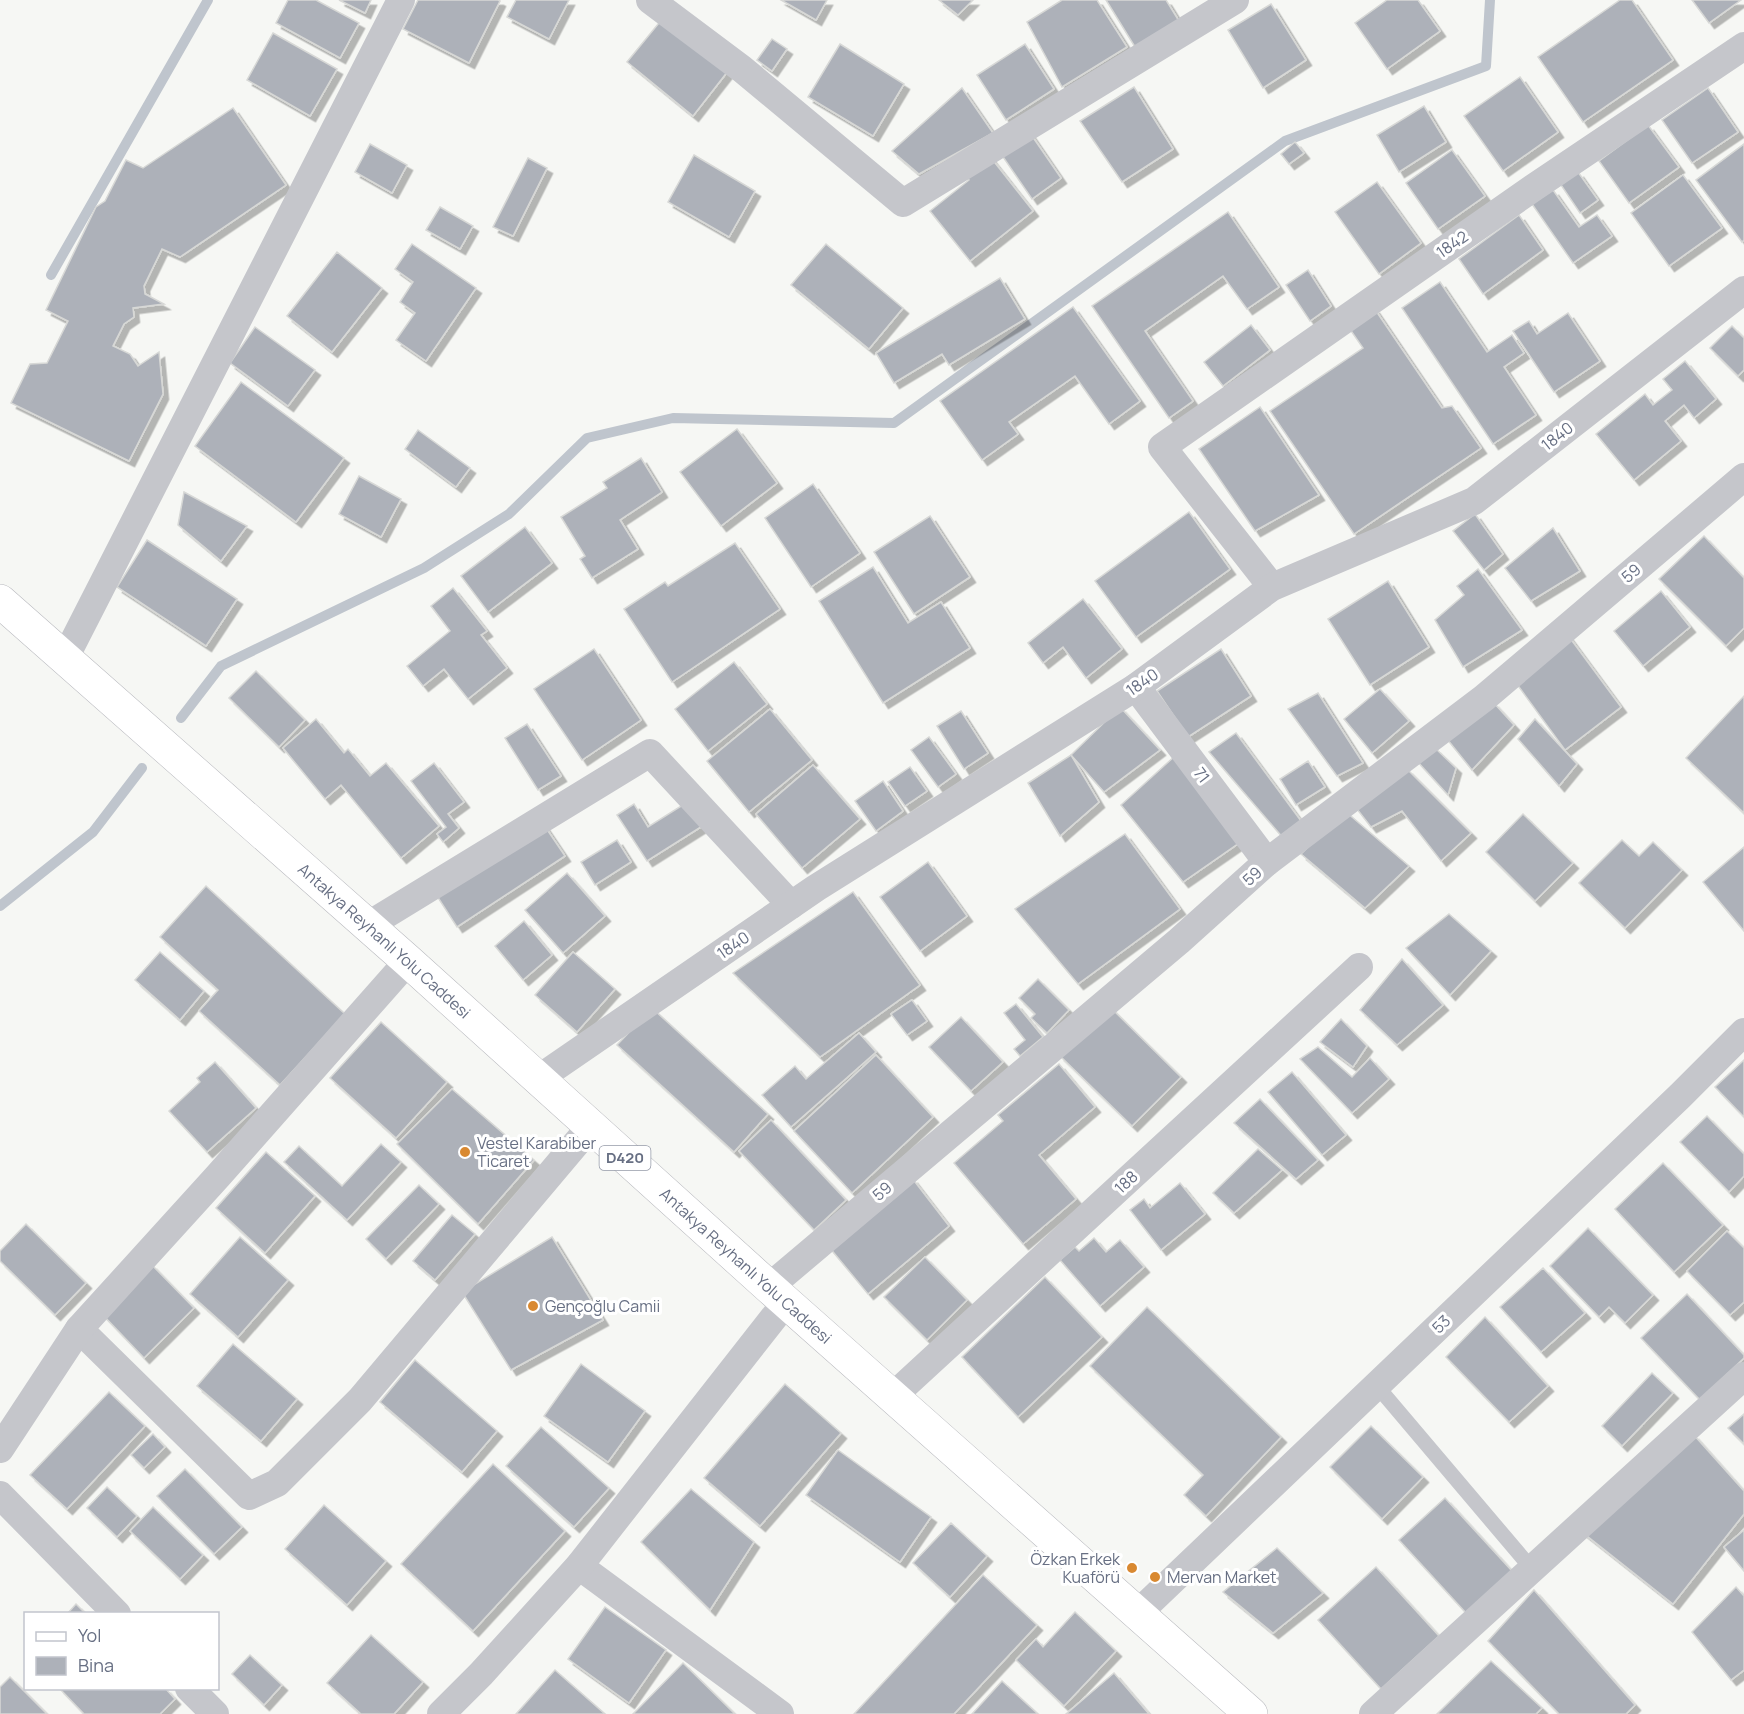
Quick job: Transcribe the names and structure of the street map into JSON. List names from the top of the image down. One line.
{"streets":{"main road":["Antakya Reyhanlı Yolu Caddesi","D420"],"street":["1842","1840","59","71","188","53"]},"crossings":[["1842","1840"],["1840","71"],["1840","Antakya Reyhanlı Yolu Caddesi"],["59","71"],["59","Antakya Reyhanlı Yolu Caddesi"],["Antakya Reyhanlı Yolu Caddesi","188"],["Antakya Reyhanlı Yolu Caddesi","53"]],"places":["Vestel Karabiber Ticaret","Gençoğlu Camii","Özkan Erkek Kuaförü","Mervan Market"],"legend":["Yol","Bina"]}
